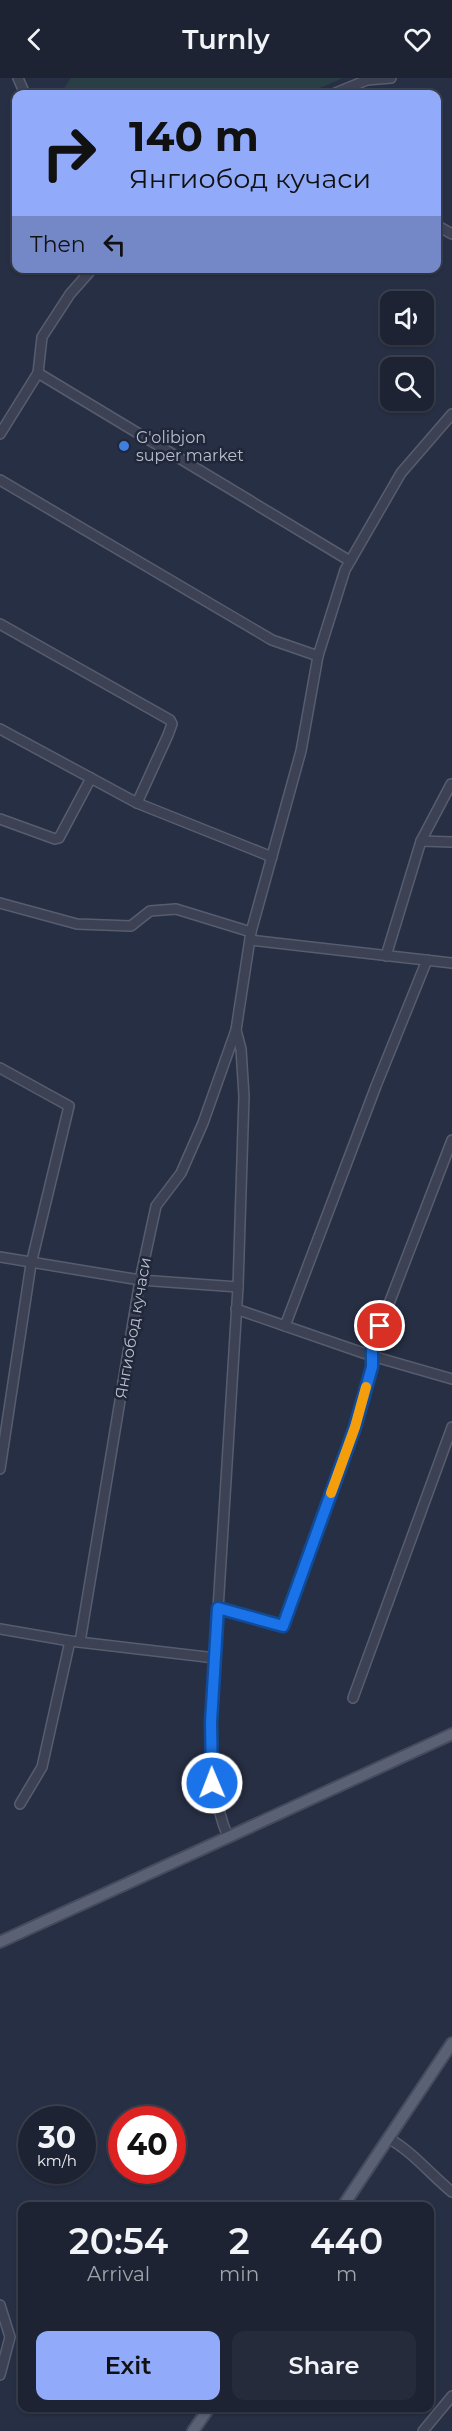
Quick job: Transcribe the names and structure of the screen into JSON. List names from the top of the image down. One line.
{"streets":{"street":["Янгиобод кучаси"]},"places":["G'olibjon super market"],"page":{"header":"Turnly","turn":["140 m","Янгиобод кучаси"],"then":"Then","speed":"30 km/h","limit":"40","eta":["20:54","Arrival","2","min","440","m"],"buttons":["Exit","Share"]}}
